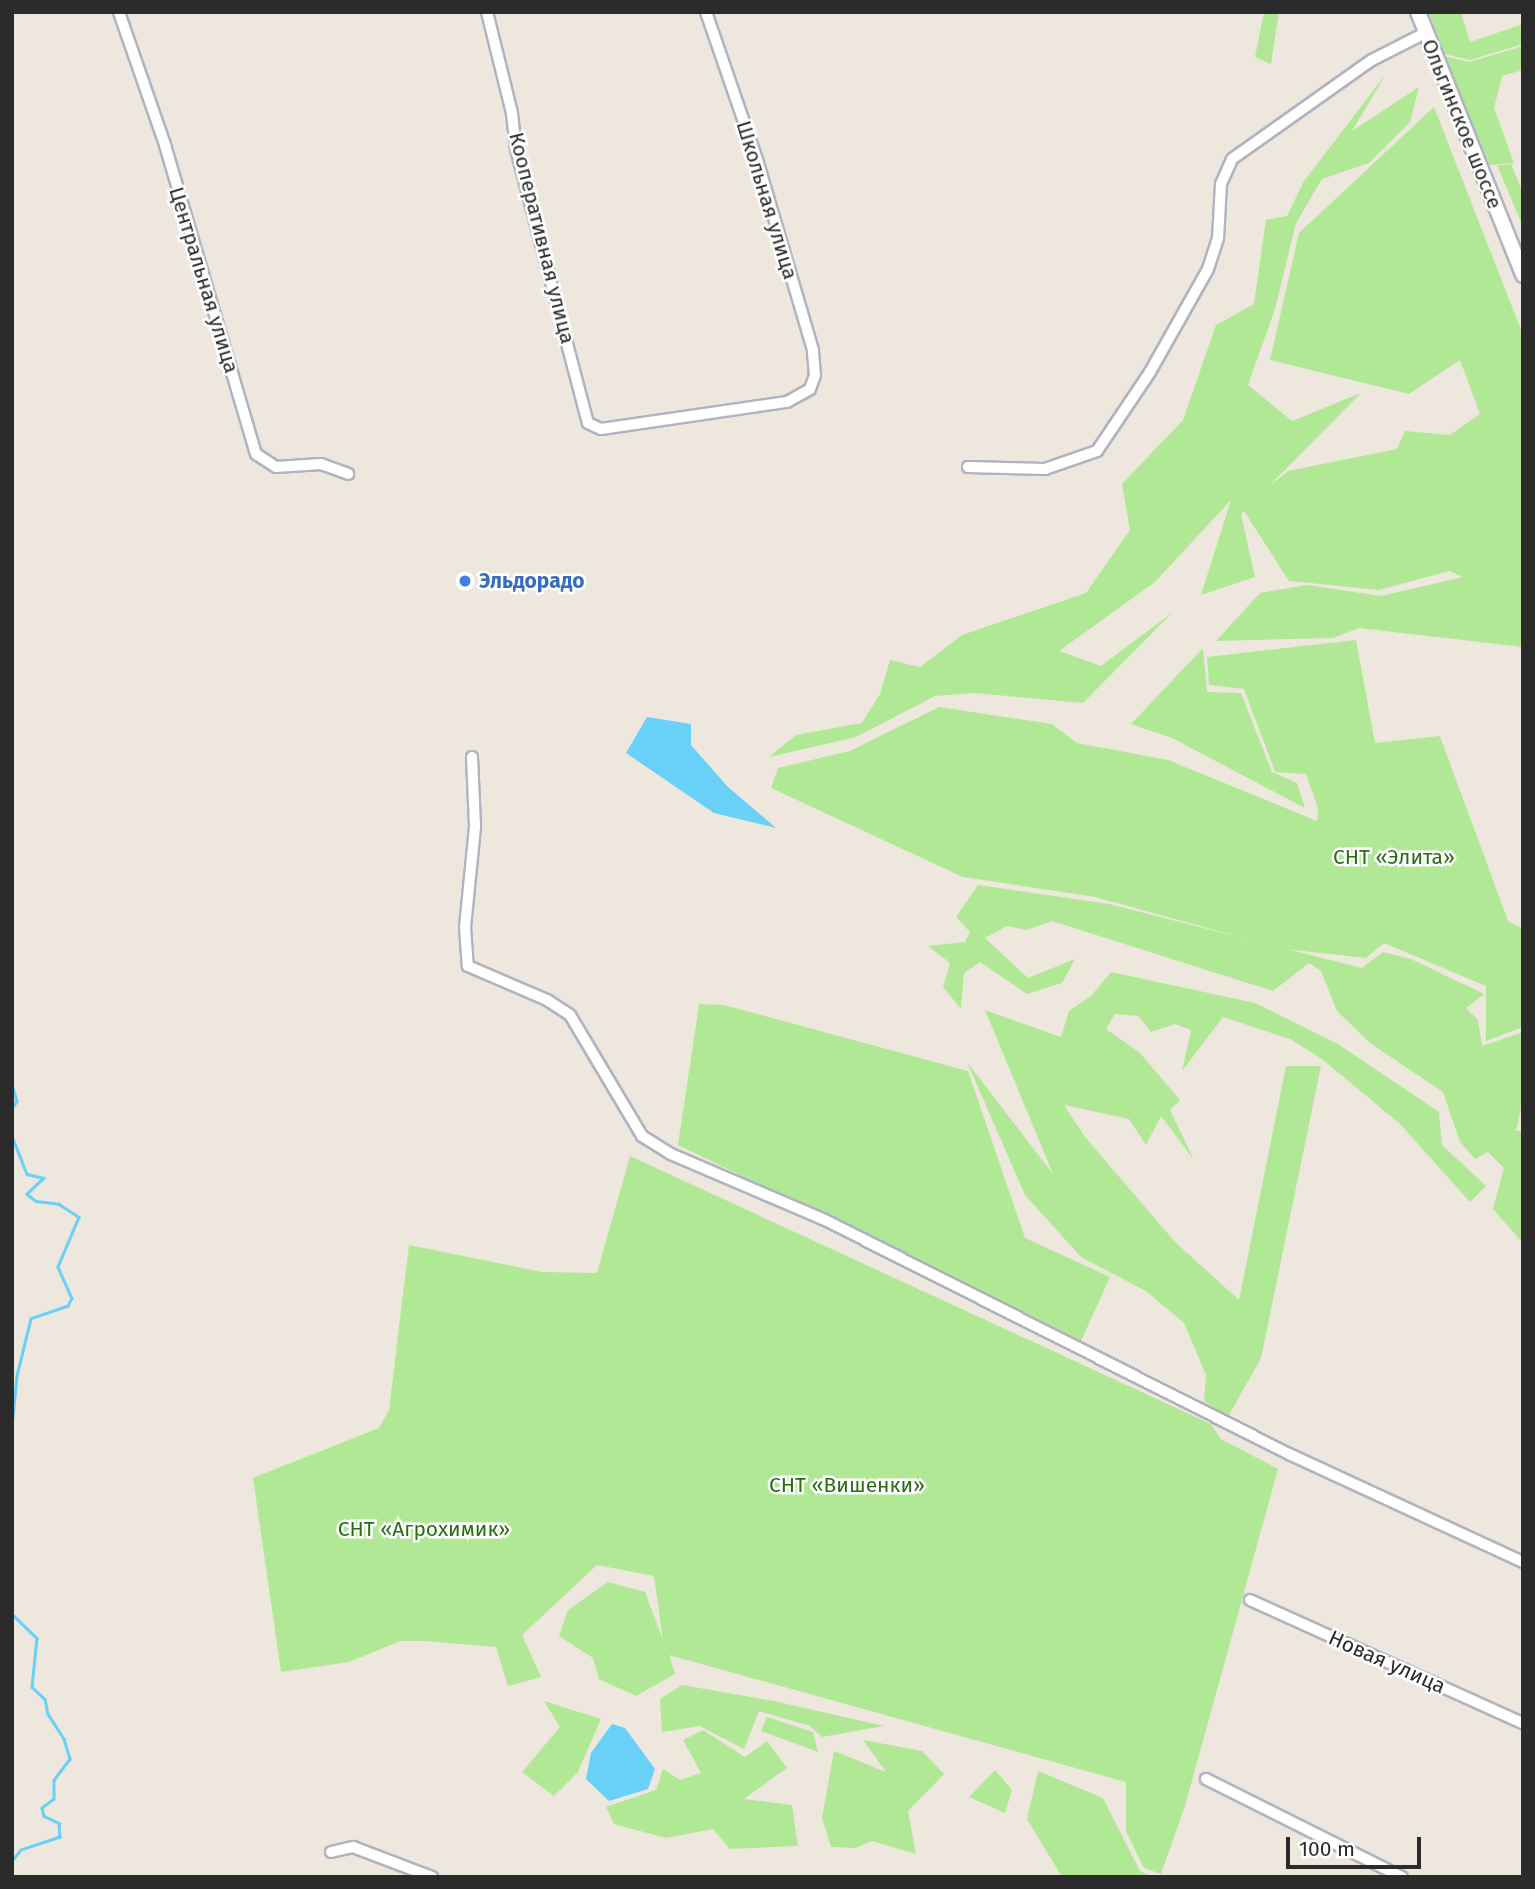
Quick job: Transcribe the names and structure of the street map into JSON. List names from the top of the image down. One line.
{"streets":{"main road":["Ольгинское шоссе"],"street":["Школьная улица","Кооперативная улица","Центральная улица","Новая улица"]},"crossings":[["Школьная улица","Кооперативная улица"]],"parks":["СНТ «Элита»","СНТ «Вишенки»","СНТ «Агрохимик»"],"places":["Эльдорадо"],"scale_bar":"100 m"}
